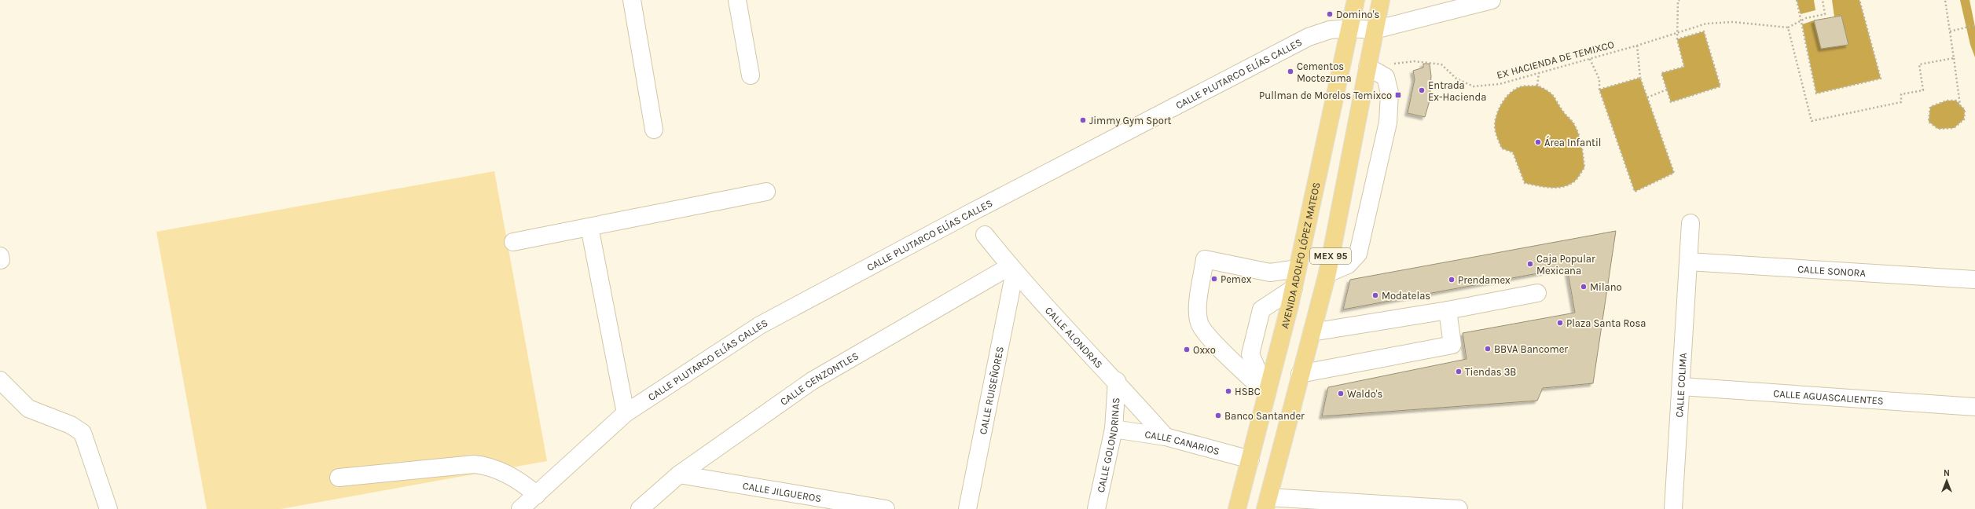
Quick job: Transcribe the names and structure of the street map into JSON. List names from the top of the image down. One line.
{"streets":{"main road":["AVENIDA ADOLFO LÓPEZ MATEOS","MEX 95"],"street":["CALLE PLUTARCO ELÍAS CALLES","CALLE SONORA","CALLE ALONDRAS","CALLE CENZONTLES","CALLE COLIMA","CALLE RUISEÑORES","CALLE AGUASCALIENTES","CALLE CANARIOS","CALLE GOLONDRINAS","CALLE JILGUEROS"],"path":["EX HACIENDA DE TEMIXCO"]},"crossings":[["CALLE PLUTARCO ELÍAS CALLES","AVENIDA ADOLFO LÓPEZ MATEOS"],["CALLE PLUTARCO ELÍAS CALLES","MEX 95"],["AVENIDA ADOLFO LÓPEZ MATEOS","CALLE CANARIOS"],["CALLE SONORA","CALLE COLIMA"],["CALLE ALONDRAS","CALLE CENZONTLES"],["CALLE ALONDRAS","CALLE RUISEÑORES"],["CALLE ALONDRAS","CALLE CANARIOS"],["CALLE ALONDRAS","CALLE GOLONDRINAS"],["CALLE CENZONTLES","CALLE RUISEÑORES"],["CALLE CENZONTLES","CALLE JILGUEROS"],["CALLE COLIMA","CALLE AGUASCALIENTES"],["CALLE CANARIOS","CALLE GOLONDRINAS"]],"places":{"other":["Domino's","Cementos Moctezuma","Entrada Ex-Hacienda","Jimmy Gym Sport","Área Infantil","Caja Popular Mexicana","Pemex","Prendamex","Milano","Modatelas","Plaza Santa Rosa","BBVA Bancomer","Oxxo","Tiendas 3B","HSBC","Waldo's","Banco Santander"],"transit":["Pullman de Morelos Temixco"]},"north":"top"}
